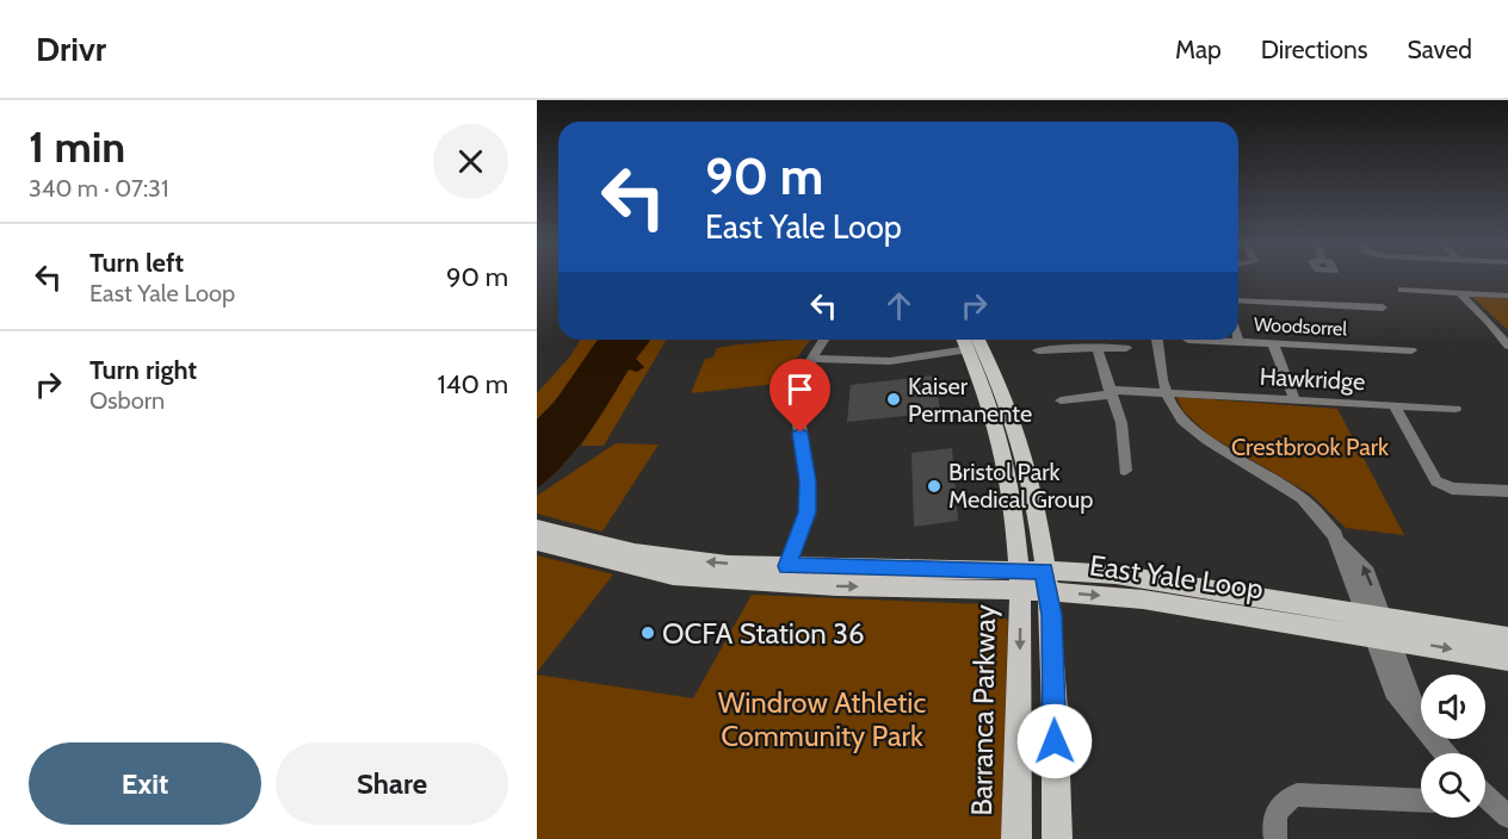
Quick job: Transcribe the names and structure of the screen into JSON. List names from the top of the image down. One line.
{"streets":{"main road":["East Yale Loop","Barranca Parkway"],"street":["Woodsorrel","Hawkridge"]},"crossings":[["East Yale Loop","Barranca Parkway"]],"parks":["Crestbrook Park","Windrow Athletic Community Park"],"places":["Kaiser Permanente","Bristol Park Medical Group","OCFA Station 36"],"page":{"header":"Drivr","nav":["Map","Directions","Saved"],"heading":["1 min","340 m · 07:31"],"turn":["90 m","East Yale Loop"],"list":[{"name":"Turn left","note":"East Yale Loop","value":"90 m"},{"name":"Turn right","note":"Osborn","value":"140 m"}],"buttons":["Exit","Share"]}}
